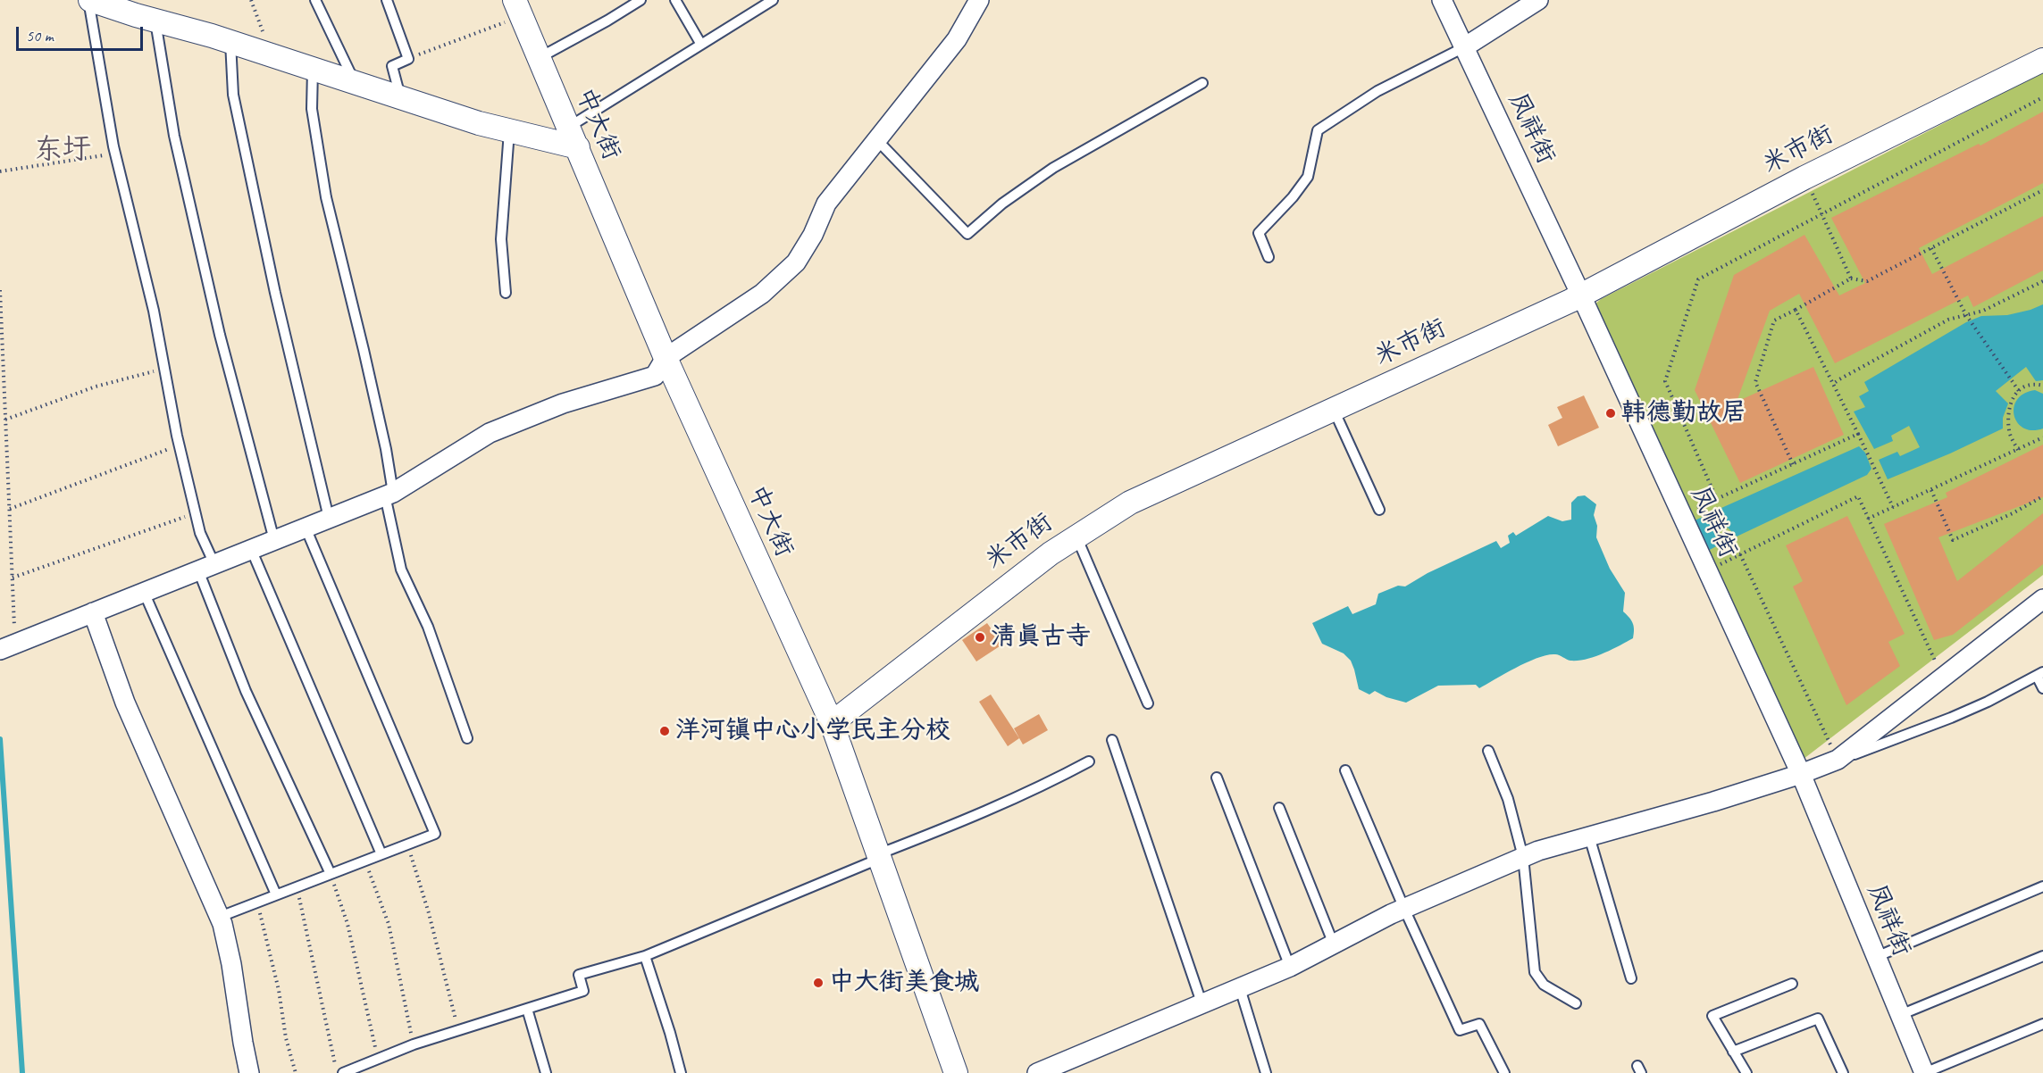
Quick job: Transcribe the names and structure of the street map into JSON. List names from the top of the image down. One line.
{"streets":{"street":["中大街","凤祥街","米市街"]},"crossings":[["中大街","米市街"],["凤祥街","米市街"]],"districts":["东圩"],"places":["韩德勤故居","清真古寺","洋河镇中心小学民主分校","中大街美食城"],"scale_bar":"50 m"}
